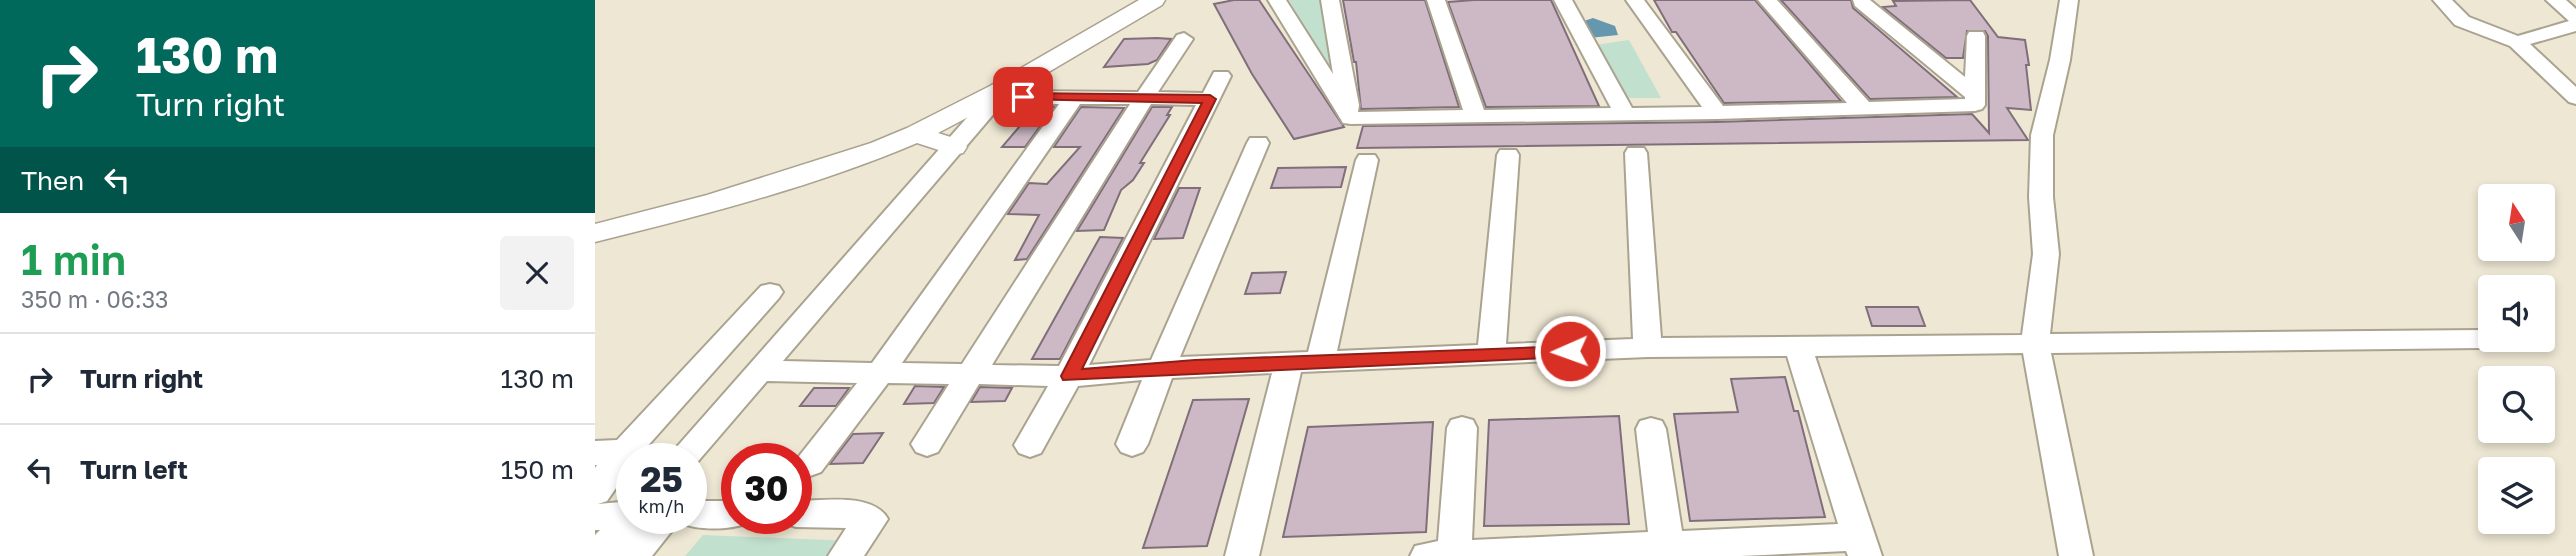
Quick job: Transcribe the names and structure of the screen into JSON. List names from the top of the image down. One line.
{"north":"top","page":{"turn":["130 m","Turn right"],"then":"Then","heading":["1 min","350 m · 06:33"],"list":[{"name":"Turn right","value":"130 m"},{"name":"Turn left","value":"150 m"}],"speed":"25 km/h","limit":"30"}}
